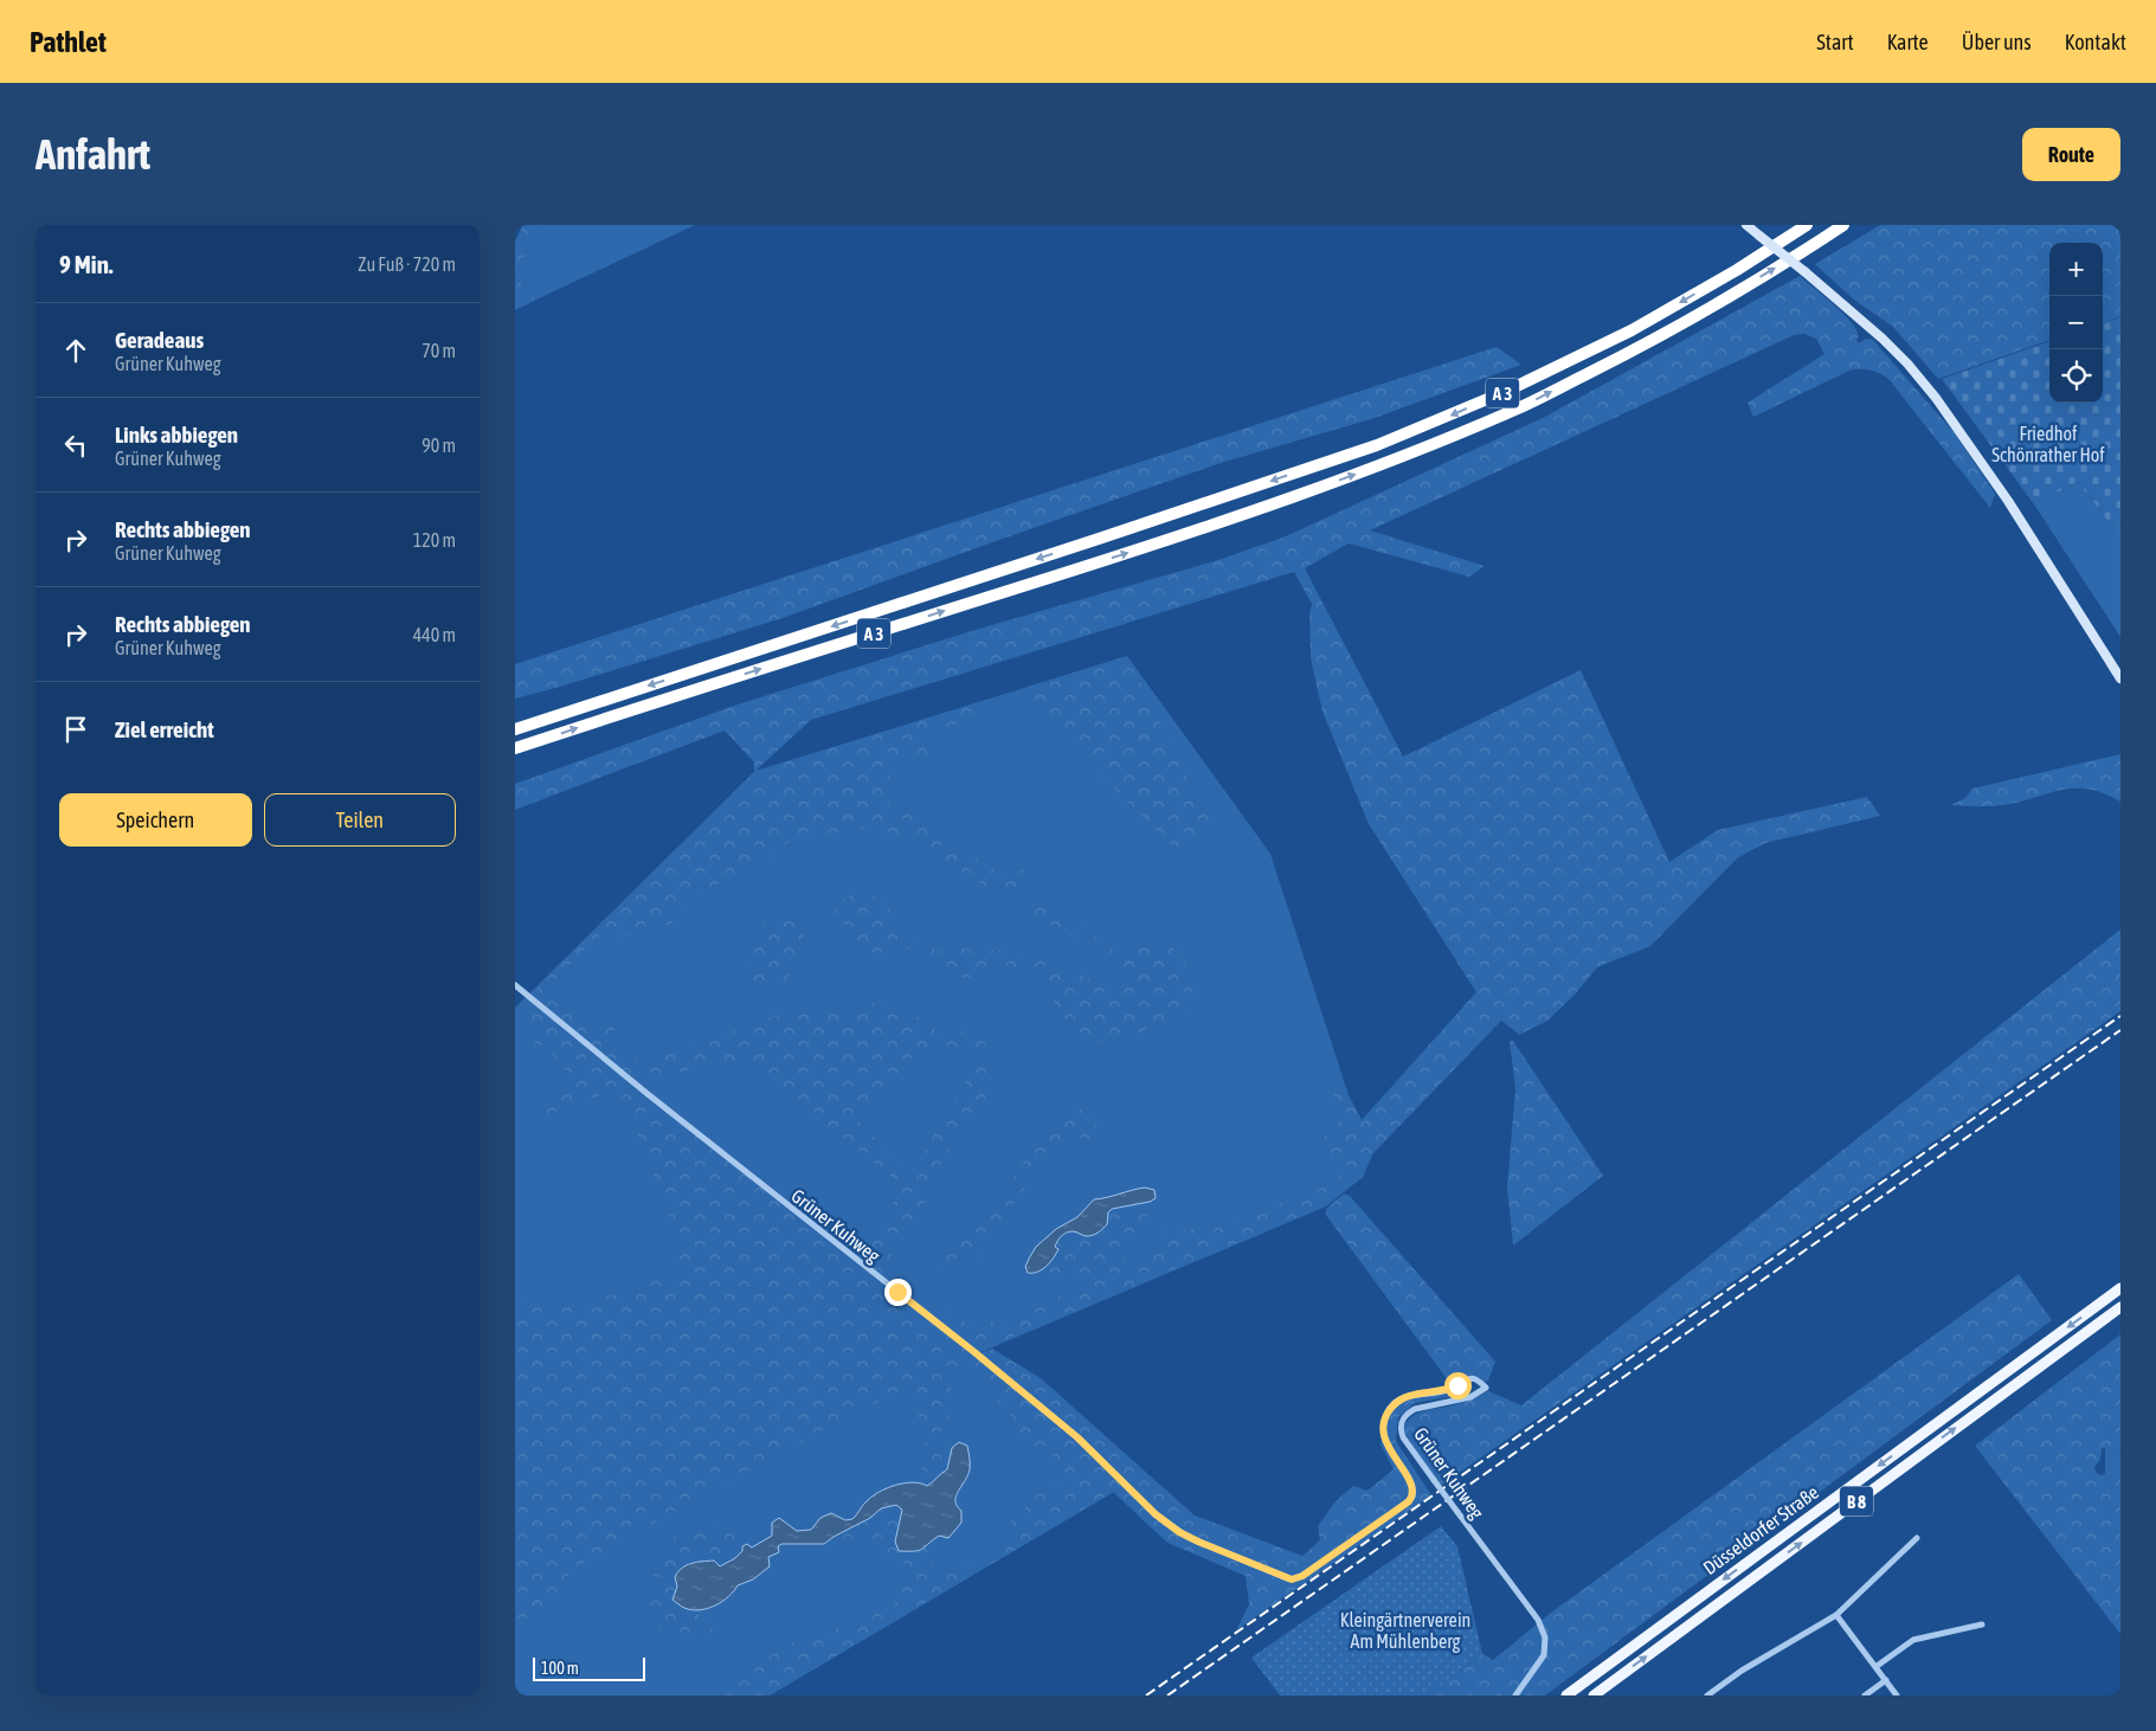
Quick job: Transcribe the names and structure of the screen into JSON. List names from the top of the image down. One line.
{"streets":{"highway":["A 3"],"main road":["B 8","Düsseldorfer Straße"],"street":["Grüner Kuhweg"]},"parks":["Friedhof Schönrather Hof","Kleingärtnerverein Am Mühlenberg"],"scale_bar":"100 m","page":{"header":"Pathlet","nav":["Start","Karte","Über uns","Kontakt"],"buttons":["Route",["Speichern","Teilen"]],"title":"Anfahrt","heading":["9 Min.","Zu Fuß · 720 m"],"map_buttons":["+","−"],"list":[["Geradeaus","Grüner Kuhweg","70 m"],["Links abbiegen","Grüner Kuhweg","90 m"],["Rechts abbiegen","Grüner Kuhweg","120 m"],["Rechts abbiegen","Grüner Kuhweg","440 m"],"Ziel erreicht"],"scale":"100 m"}}
